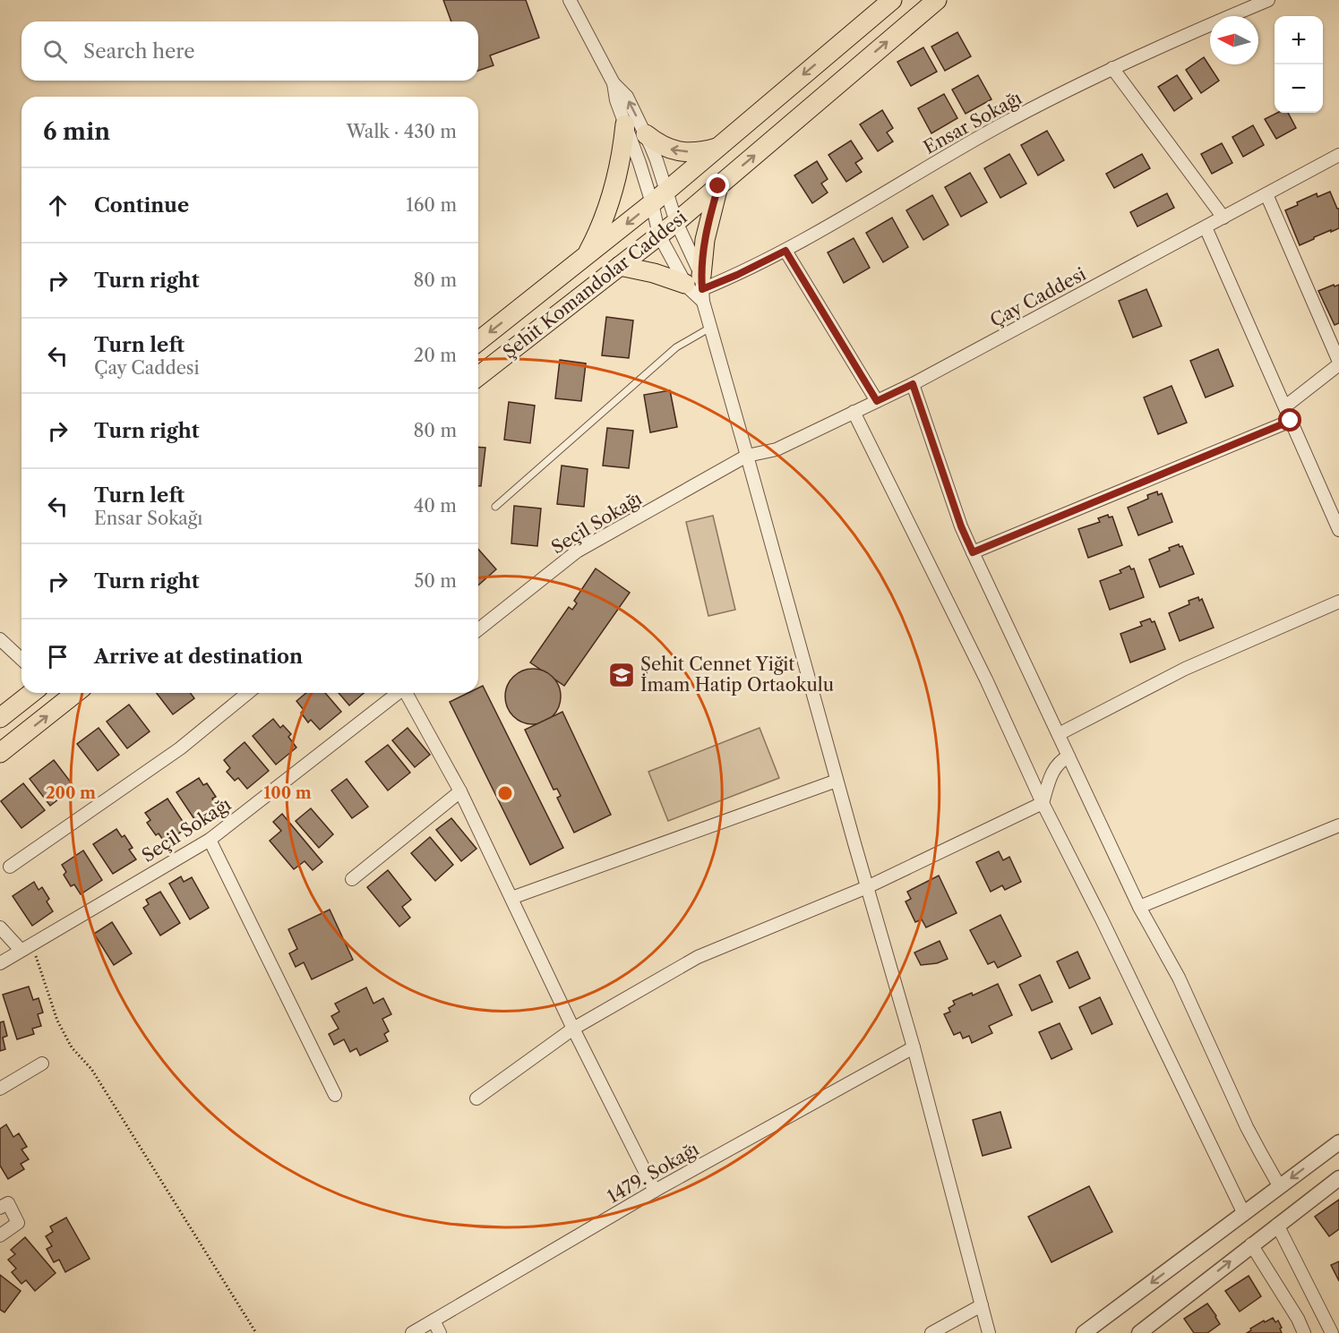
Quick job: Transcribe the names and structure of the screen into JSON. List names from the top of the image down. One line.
{"streets":{"main road":["Şehit Komandolar Caddesi"],"street":["Ensar Sokağı","Çay Caddesi","Seçil Sokağı","1479. Sokağı"]},"crossings":[["Çay Caddesi","Seçil Sokağı"]],"places":{"school or university":["Şehit Cennet Yiğit İmam Hatip Ortaokulu"]},"north":"left","page":{"map_buttons":["+","−"],"search":"Search here","heading":["6 min","Walk · 430 m"],"list":[["Continue","160 m"],["Turn right","80 m"],["Turn left","Çay Caddesi","20 m"],["Turn right","80 m"],["Turn left","Ensar Sokağı","40 m"],["Turn right","50 m"],"Arrive at destination"]},"rings":["200 m","100 m"]}
